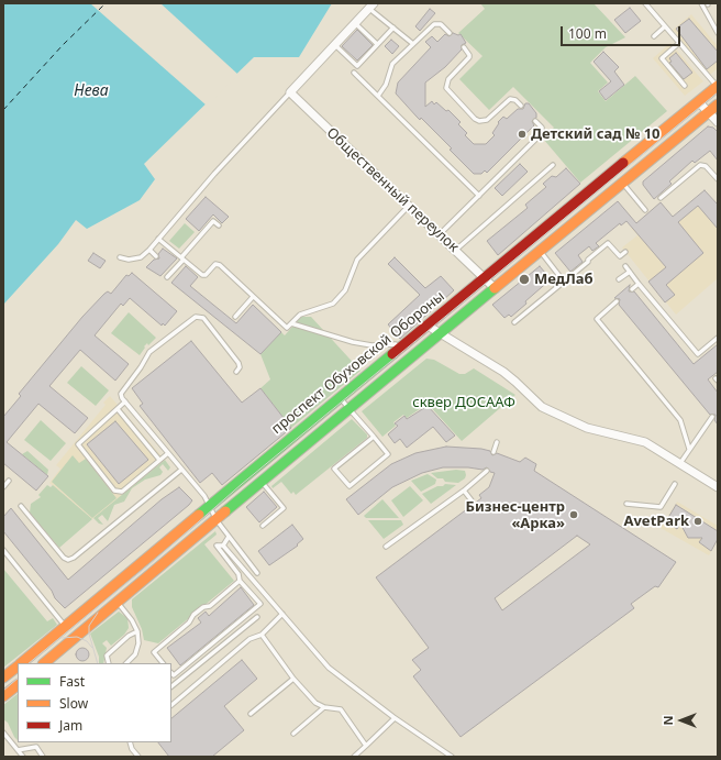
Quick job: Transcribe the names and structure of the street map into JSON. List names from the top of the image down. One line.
{"streets":{"main road":["проспект Обуховской Обороны"],"street":["Общественный переулок"]},"crossings":[["Общественный переулок","проспект Обуховской Обороны"]],"water":["Нева"],"parks":["сквер ДОСААФ"],"places":["Детский сад № 10","МедЛаб","Бизнес-центр «Арка»","AvetPark"],"legend":["Fast","Slow","Jam"],"scale_bar":"100 m","north":"left"}
